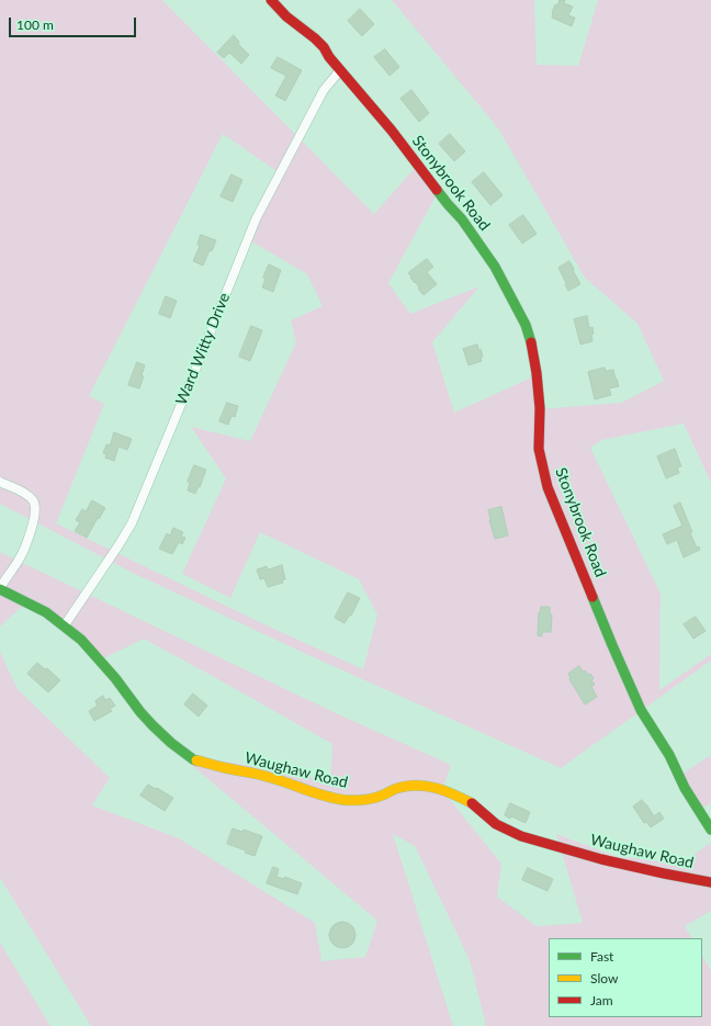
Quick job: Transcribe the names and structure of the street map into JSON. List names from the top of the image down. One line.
{"streets":{"street":["Stonybrook Road","Ward Witty Drive","Waughaw Road"]},"crossings":[["Stonybrook Road","Ward Witty Drive"],["Ward Witty Drive","Waughaw Road"]],"legend":["Fast","Slow","Jam"],"scale_bar":"100 m"}
